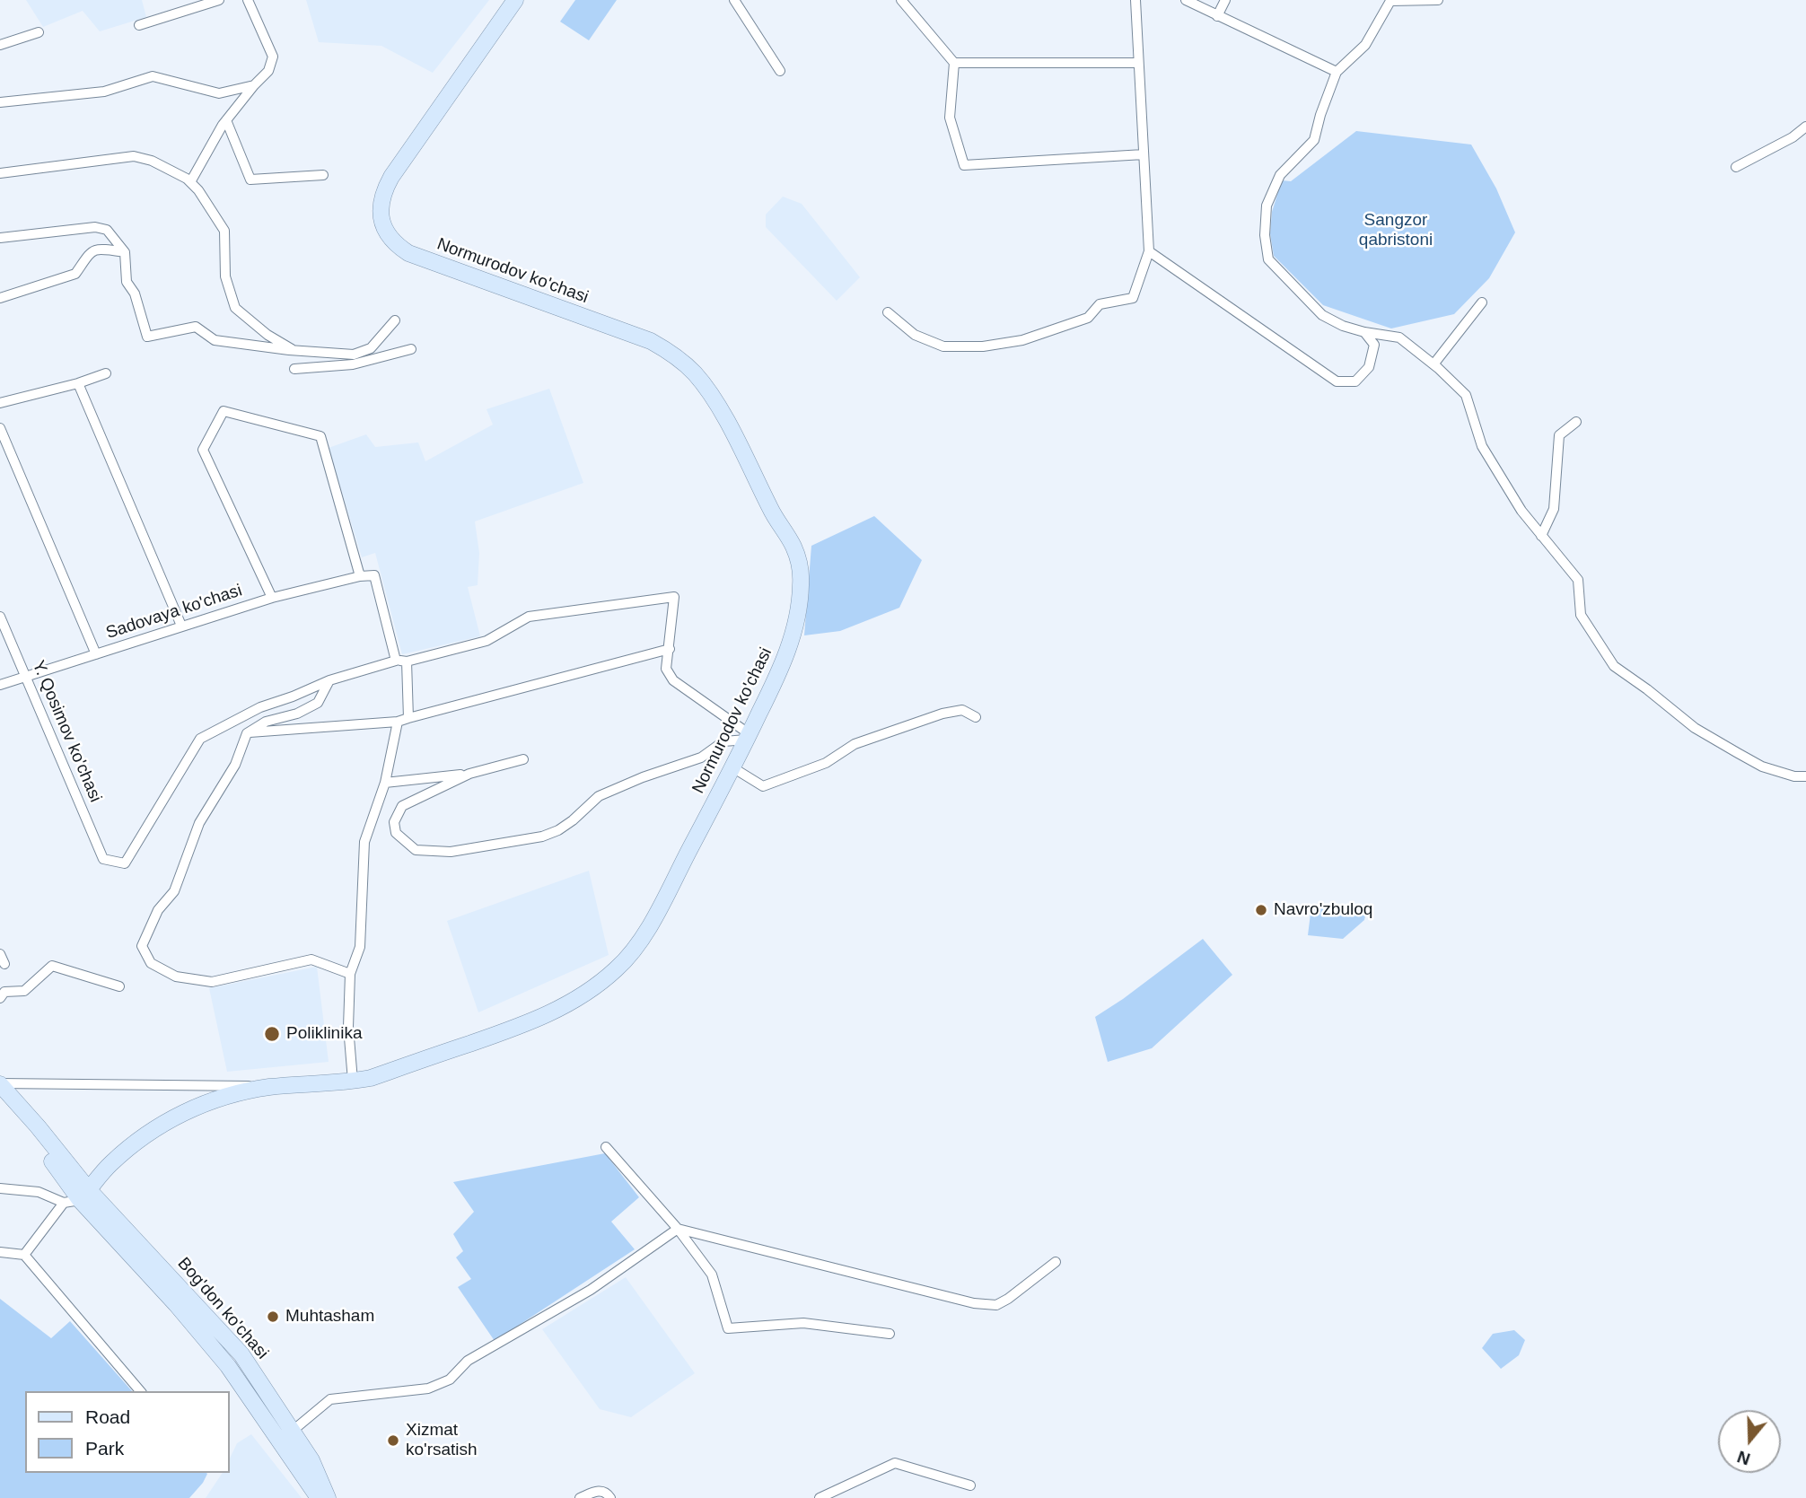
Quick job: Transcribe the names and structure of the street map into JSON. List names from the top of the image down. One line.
{"streets":{"main road":["Normurodov ko'chasi","Bog'don ko'chasi"],"street":["Sadovaya ko'chasi","Y. Qosimov ko'chasi"]},"crossings":[["Normurodov ko'chasi","Bog'don ko'chasi"],["Sadovaya ko'chasi","Y. Qosimov ko'chasi"]],"parks":["Sangzor qabristoni"],"places":["Navro'zbuloq","Poliklinika","Muhtasham","Xizmat ko'rsatish"],"legend":["Road","Park"],"north":"bottom"}
